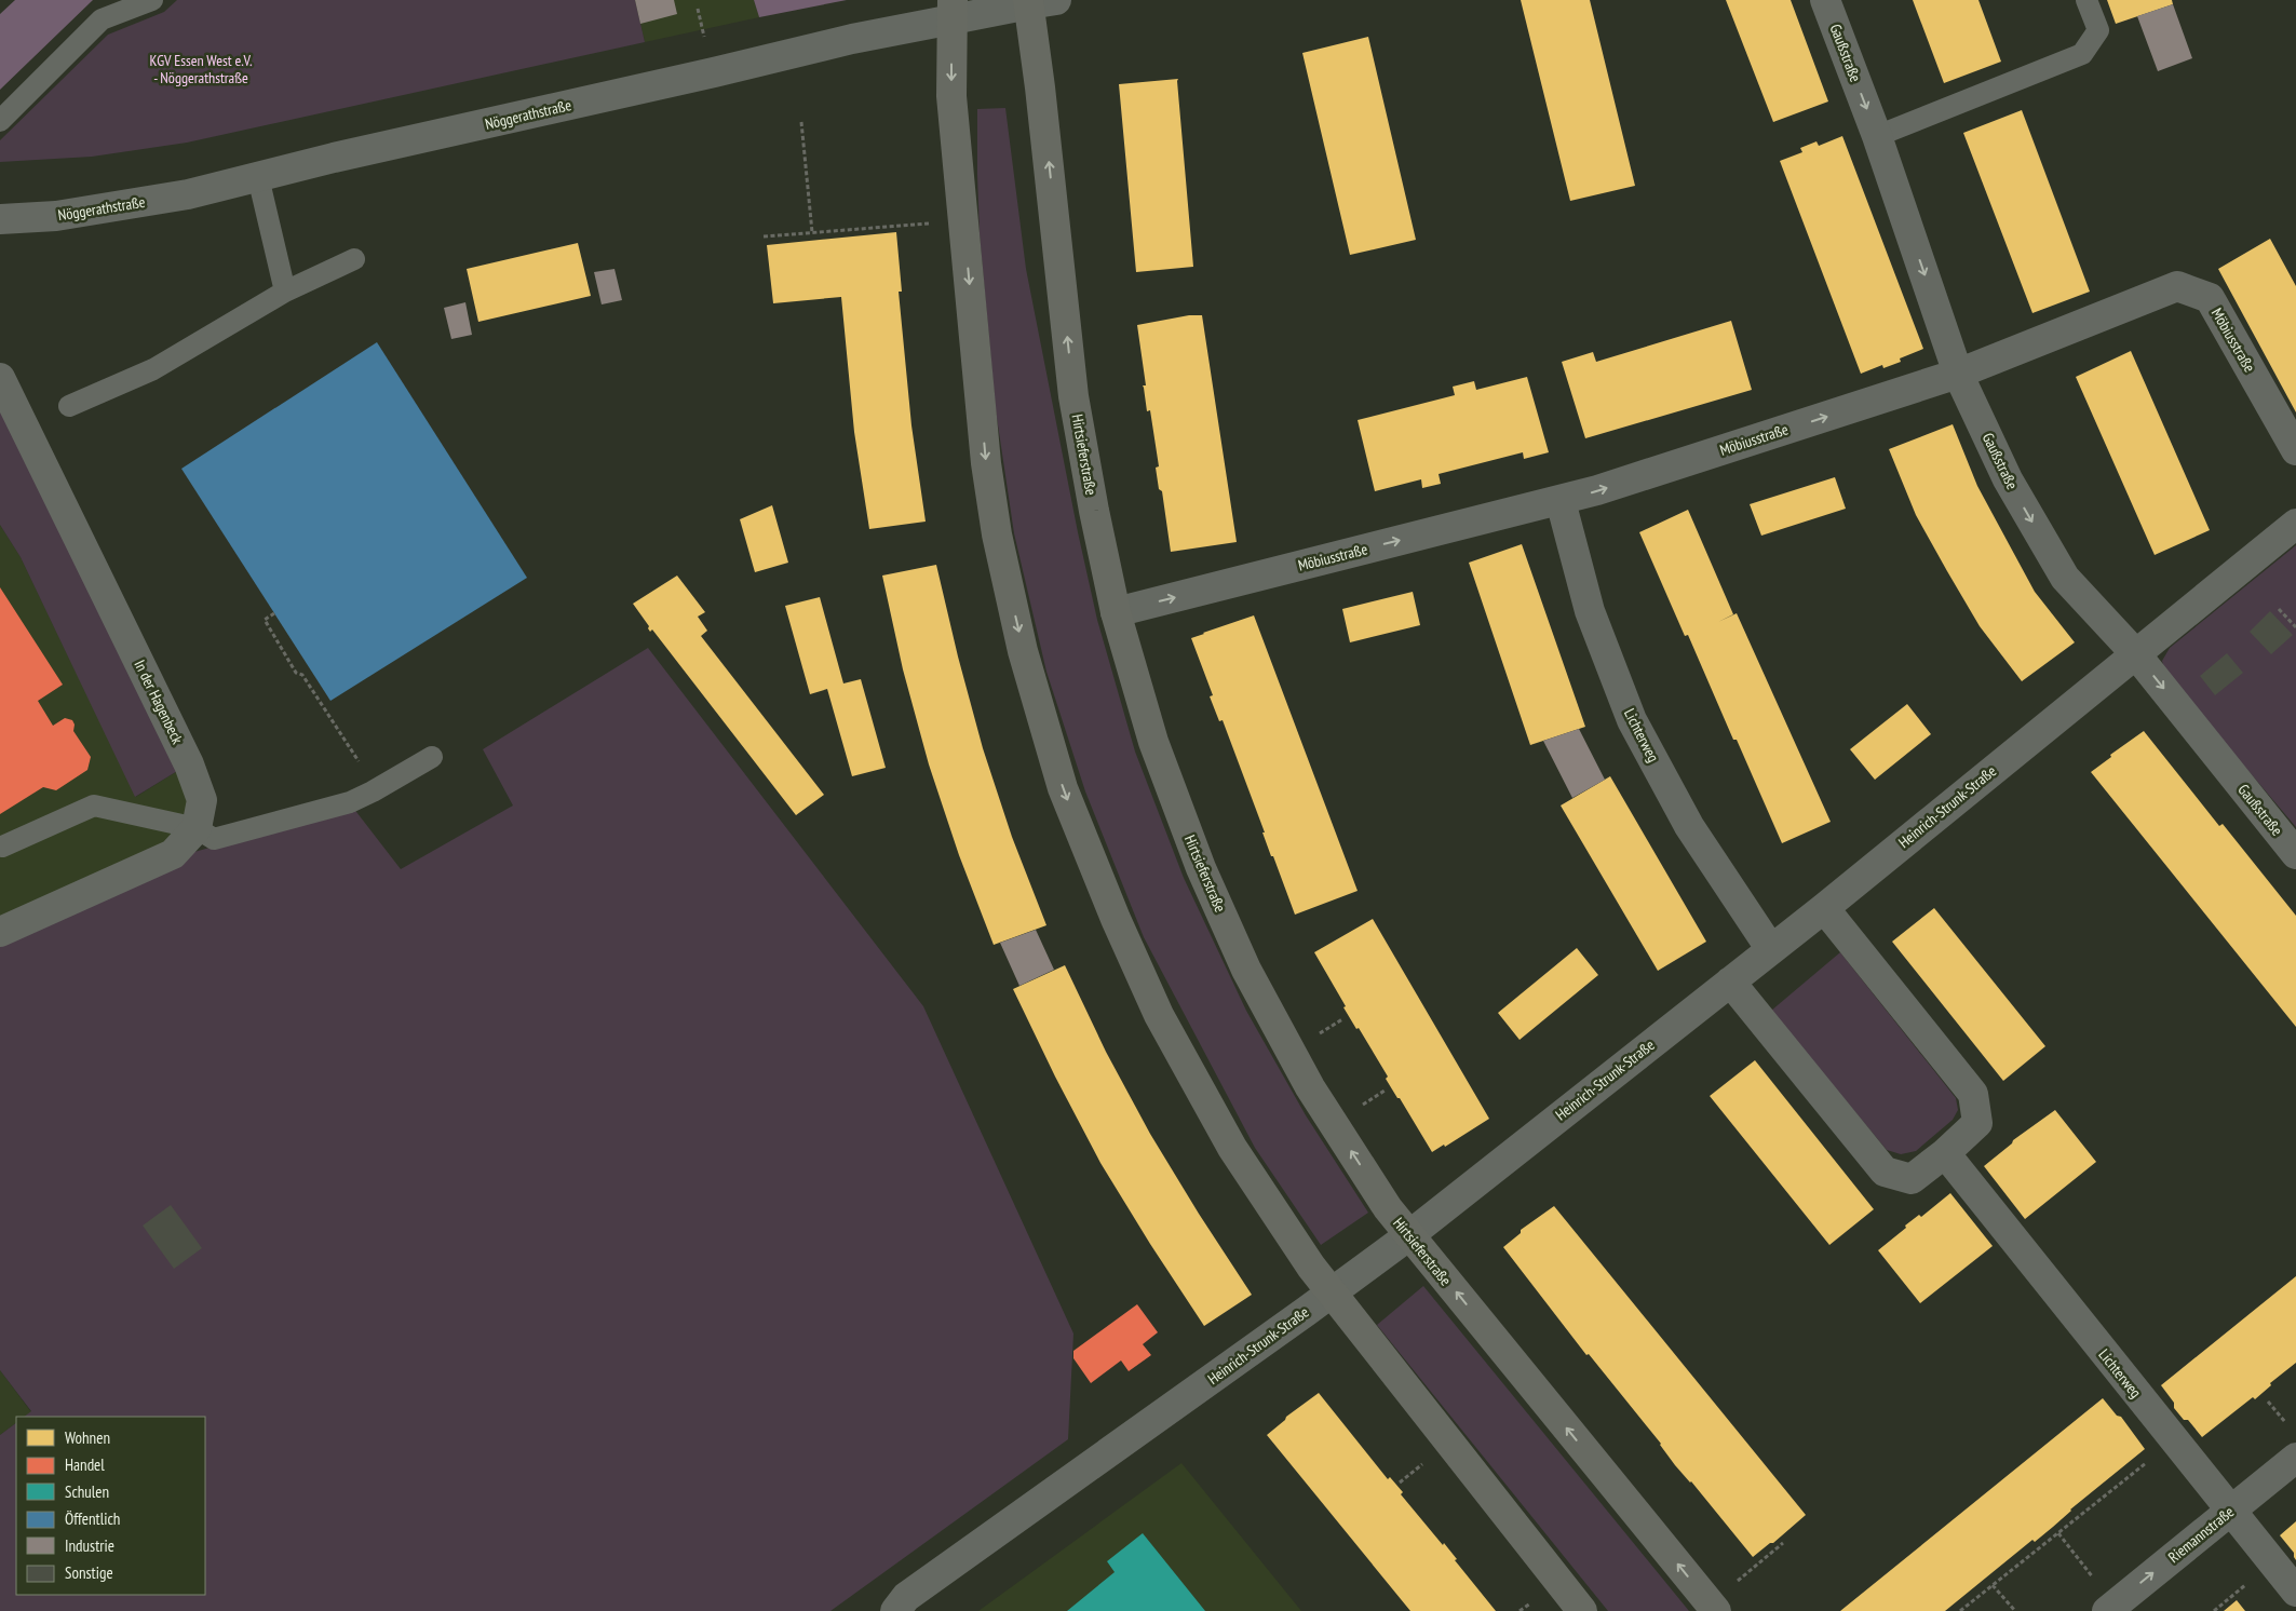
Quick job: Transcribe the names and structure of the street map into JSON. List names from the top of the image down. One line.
{"streets":{"main road":["Hirtsieferstraße"],"street":["Gaußstraße","Nöggerathstraße","Möbiusstraße","In der Hagenbeck","Lichterweg","Heinrich-Strunk-Straße","Riemannstraße"]},"crossings":[["Gaußstraße","Möbiusstraße"],["Gaußstraße","Heinrich-Strunk-Straße"],["Nöggerathstraße","Hirtsieferstraße"],["Möbiusstraße","Hirtsieferstraße"],["Möbiusstraße","Lichterweg"],["Hirtsieferstraße","Heinrich-Strunk-Straße"],["Lichterweg","Heinrich-Strunk-Straße"],["Lichterweg","Riemannstraße"]],"one_way":["Gaußstraße","Möbiusstraße","Riemannstraße"],"parks":["KGV Essen West e.V. - Nöggerathstraße"],"legend":["Wohnen","Handel","Schulen","Öffentlich","Industrie","Sonstige"]}
